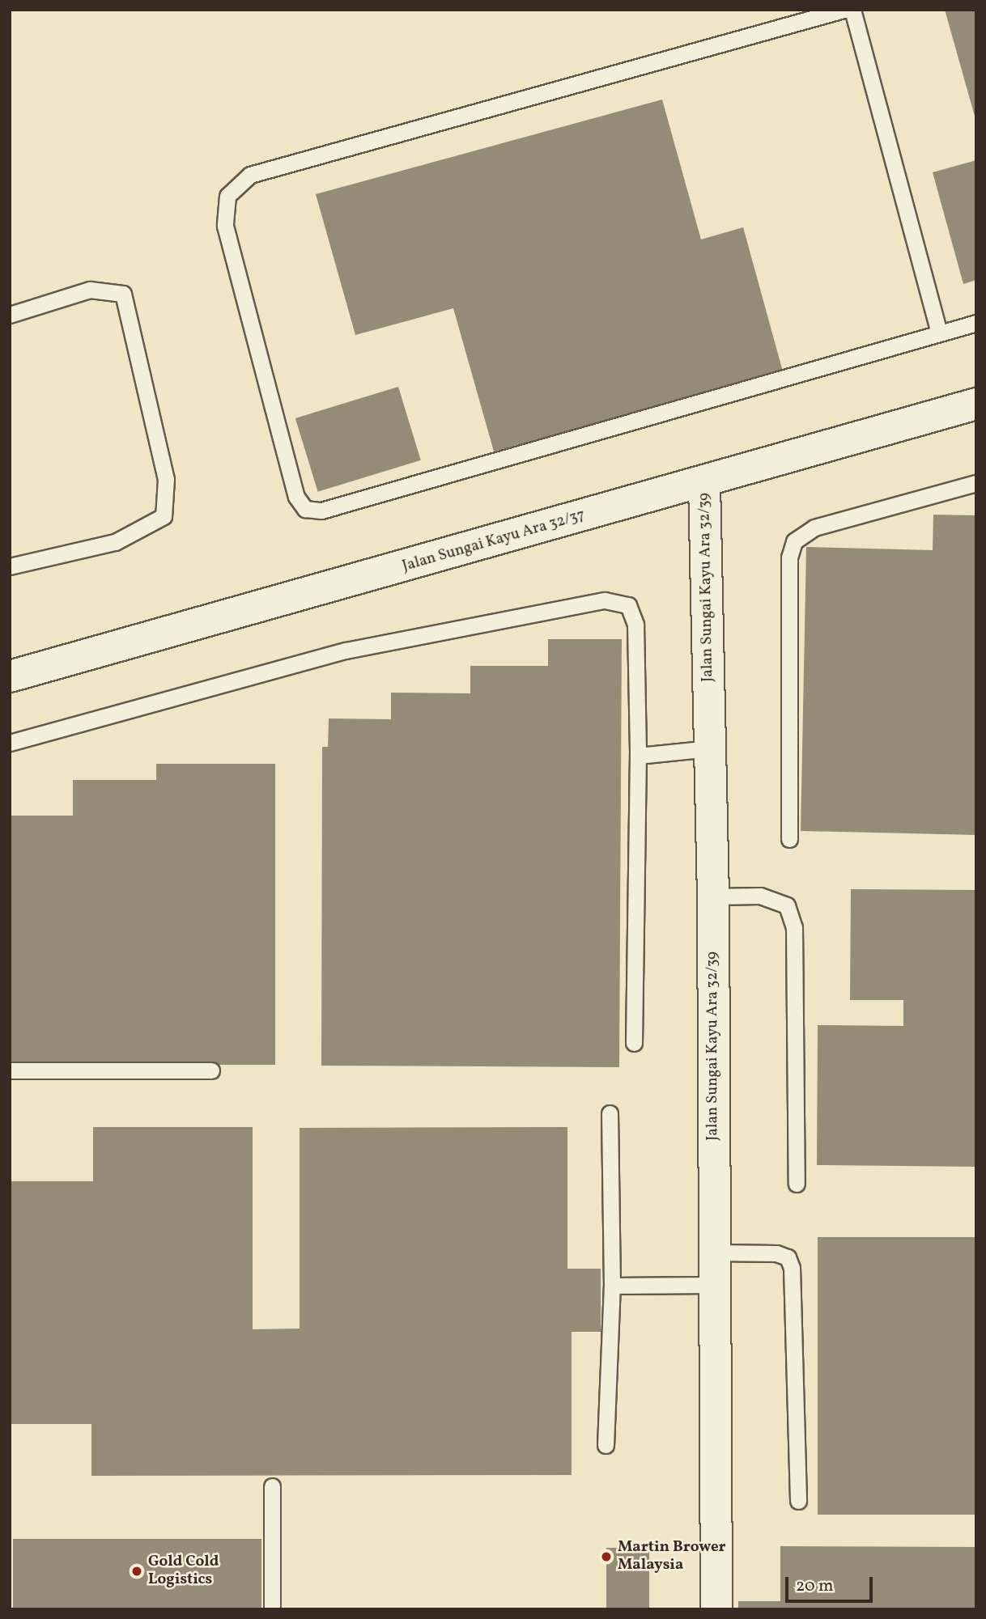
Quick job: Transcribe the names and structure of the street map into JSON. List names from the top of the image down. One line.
{"streets":{"street":["Jalan Sungai Kayu Ara 32/37","Jalan Sungai Kayu Ara 32/39"]},"crossings":[["Jalan Sungai Kayu Ara 32/37","Jalan Sungai Kayu Ara 32/39"]],"places":["Martin Brower Malaysia","Gold Cold Logistics"],"scale_bar":"20 m"}
